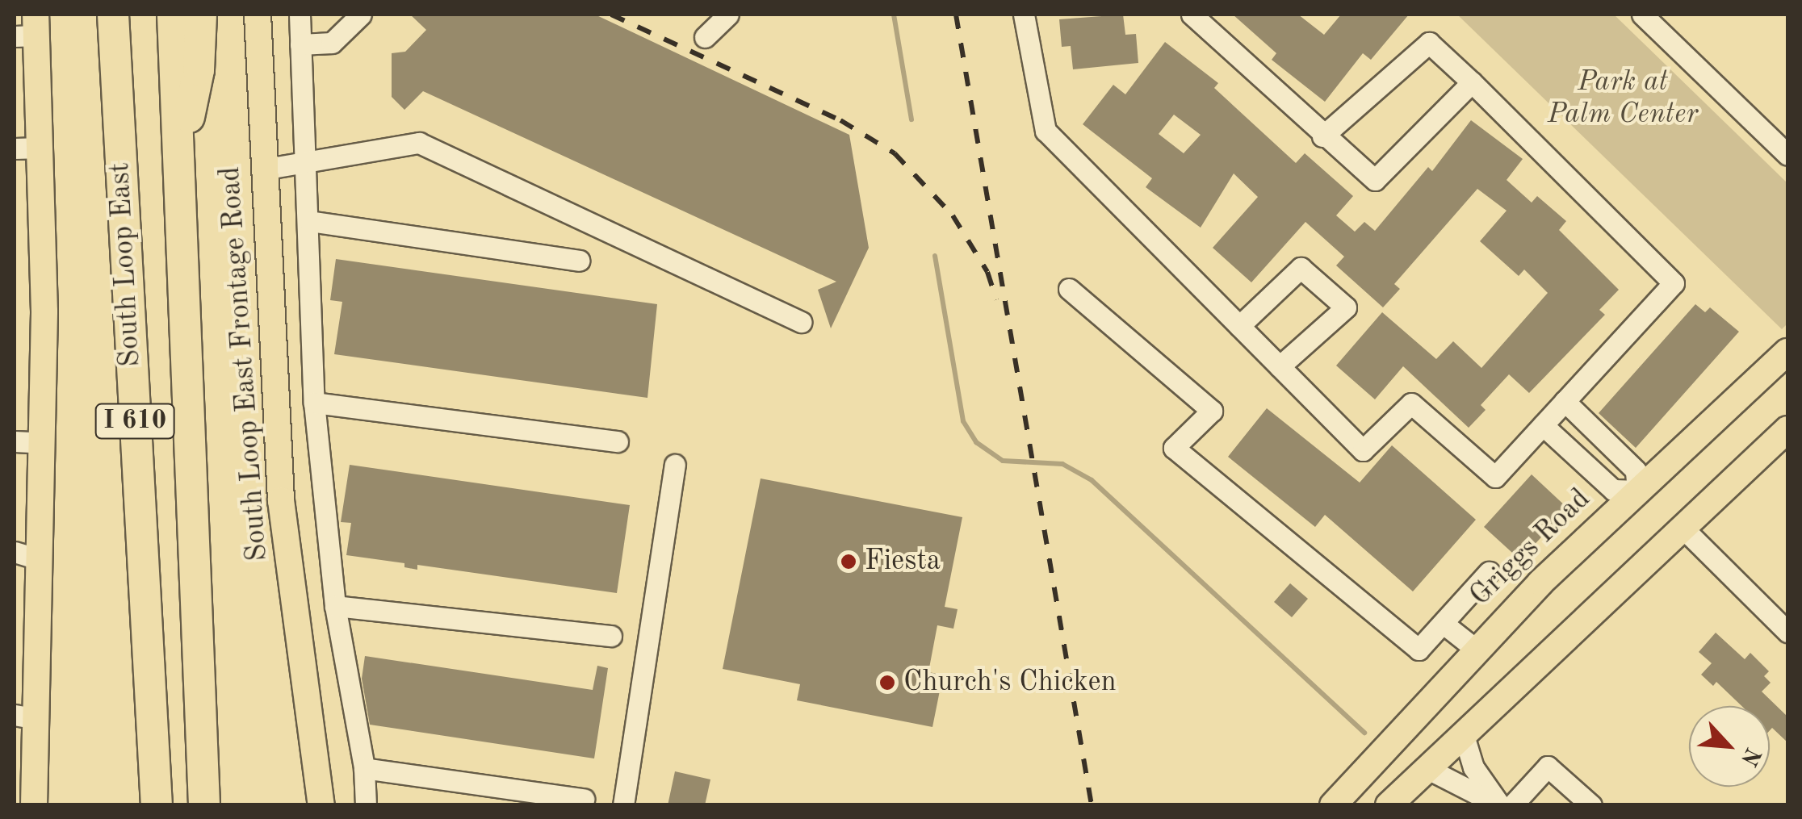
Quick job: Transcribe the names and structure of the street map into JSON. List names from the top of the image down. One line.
{"streets":{"highway":["South Loop East","I 610"],"main road":["South Loop East Frontage Road","Griggs Road"]},"parks":["Park at Palm Center"],"places":["Fiesta","Church's Chicken"],"north":"bottom right"}
